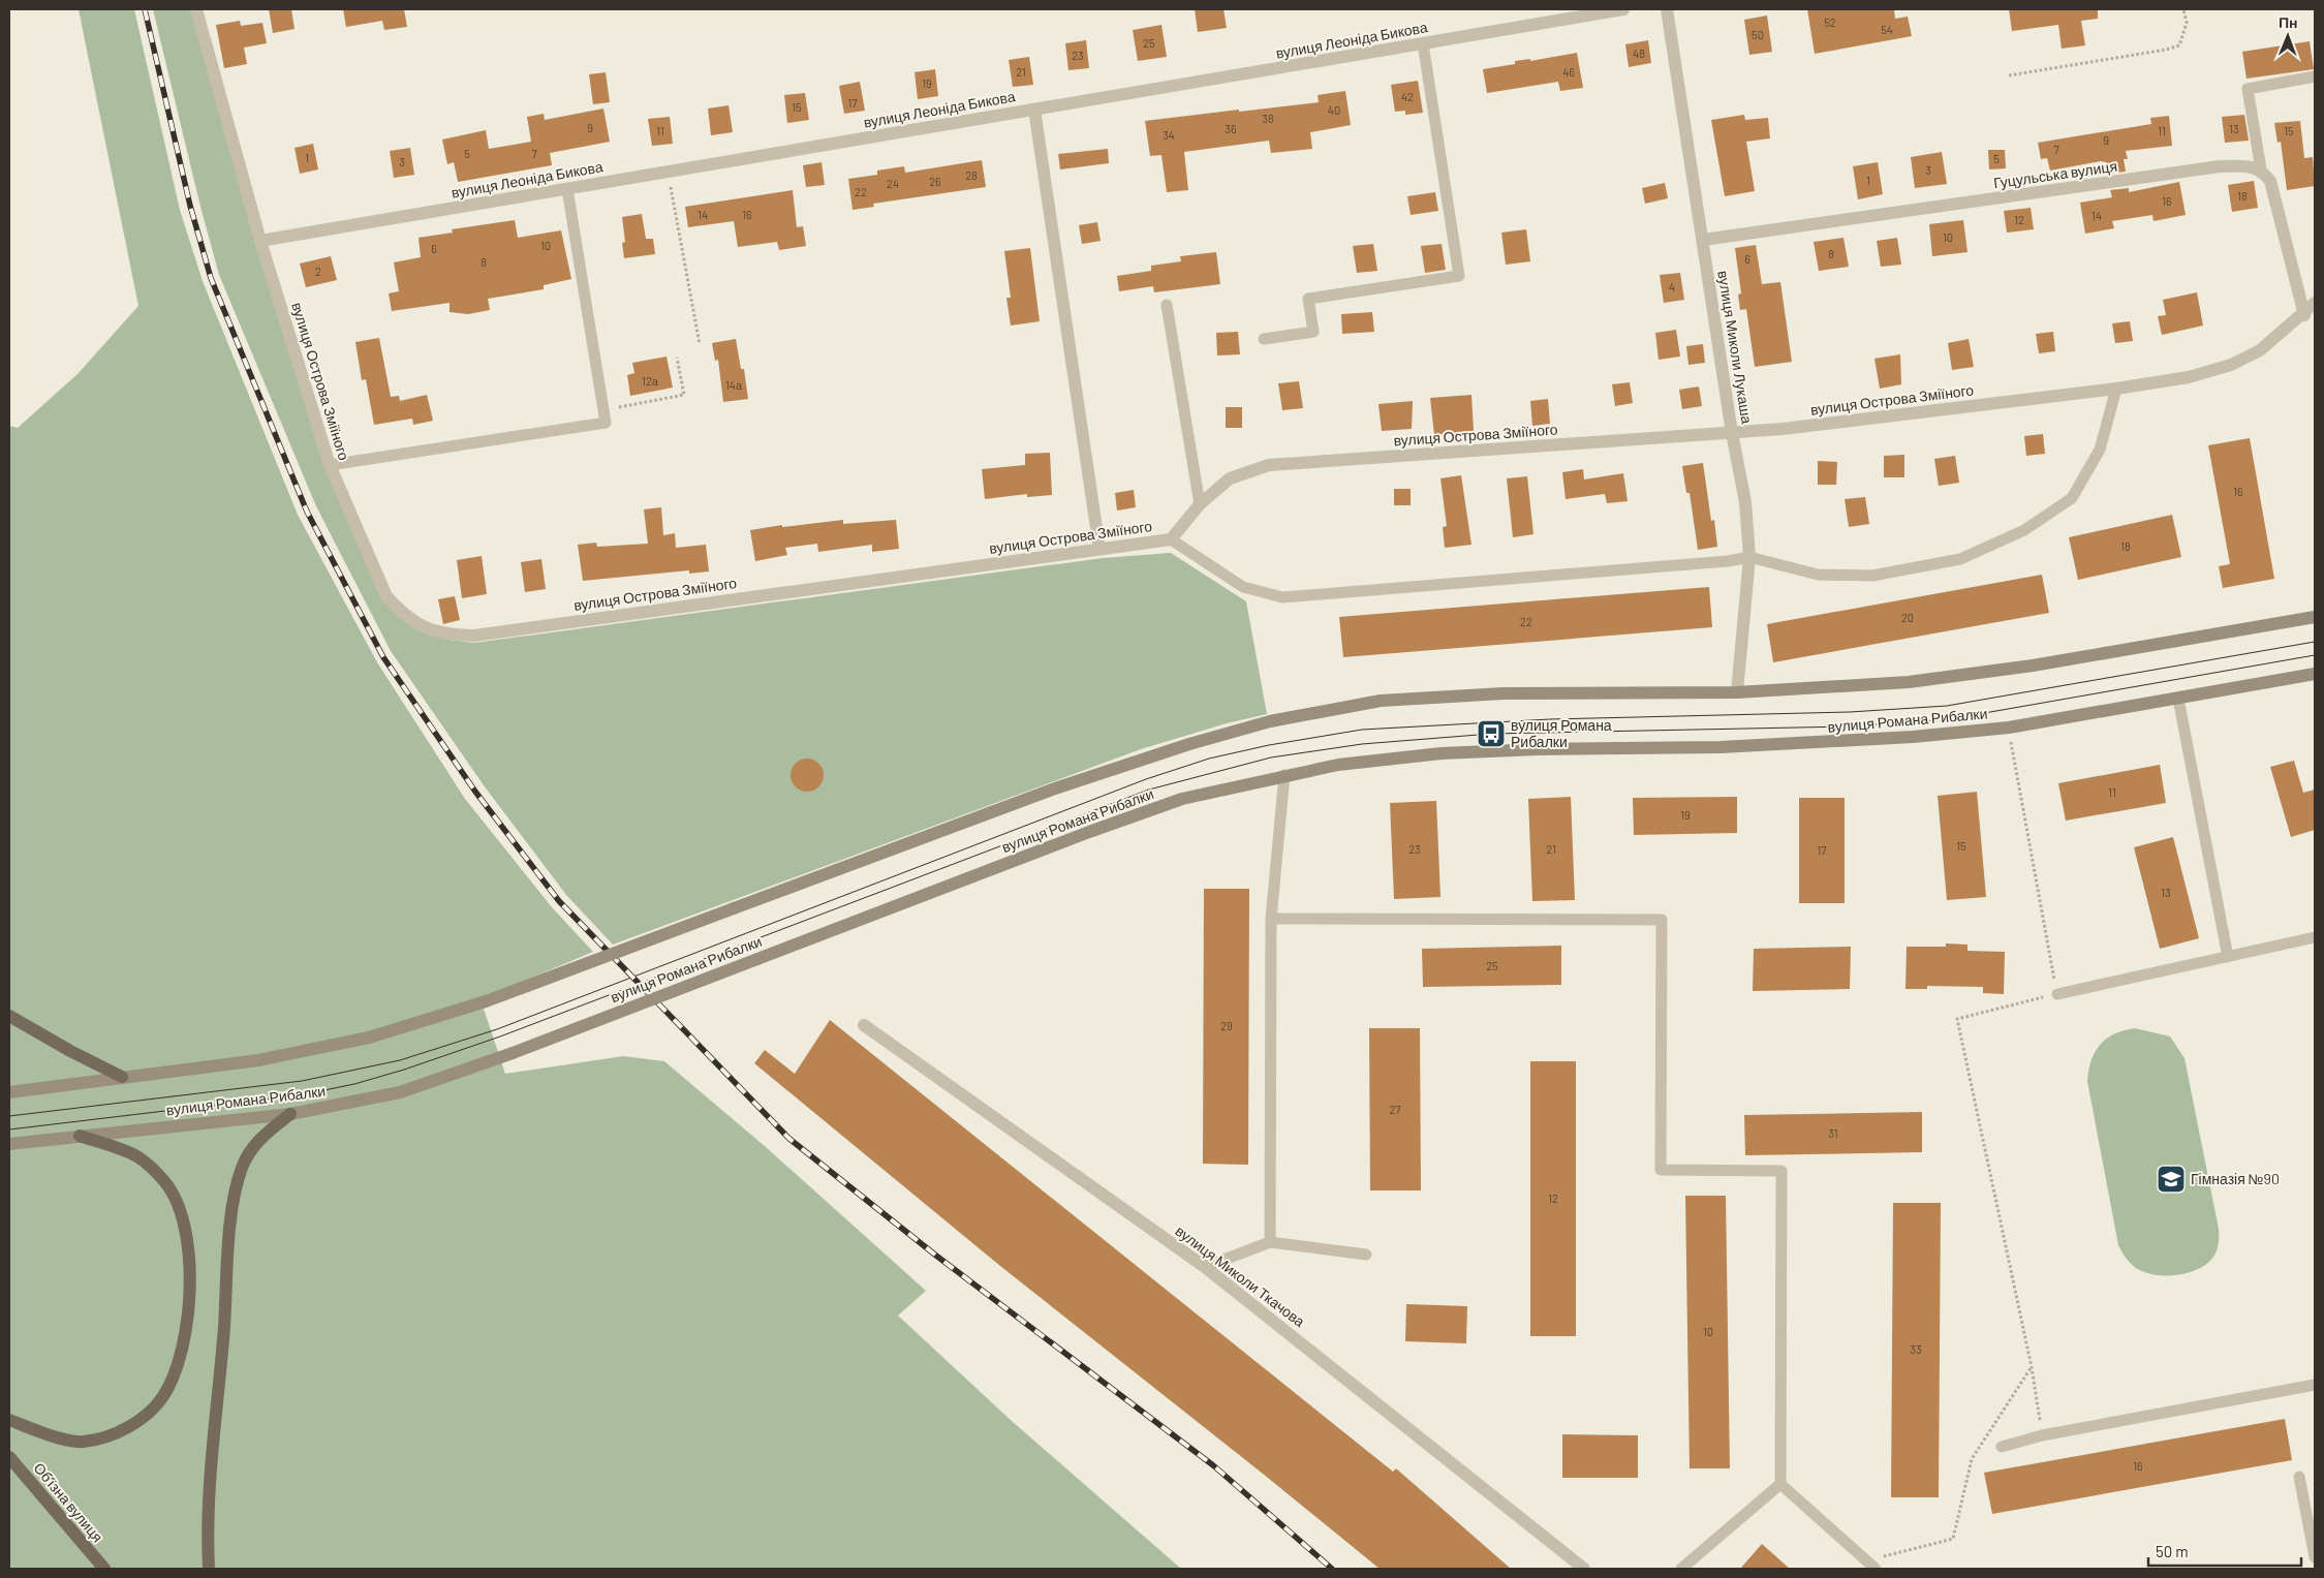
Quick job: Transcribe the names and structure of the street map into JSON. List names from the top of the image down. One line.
{"streets":{"main road":["вулиця Романа Рибалки","Обʼїзна вулиця"],"street":["вулиця Леоніда Бикова","Гуцульська вулиця","вулиця Миколи Лукаша","вулиця Острова Зміїного","вулиця Миколи Ткачова"]},"crossings":[["вулиця Леоніда Бикова","вулиця Острова Зміїного"],["Гуцульська вулиця","вулиця Миколи Лукаша"],["вулиця Миколи Лукаша","вулиця Острова Зміїного"]],"places":{"bus stop":["вулиця Романа Рибалки"],"school or university":["Гімназія №90"]},"house_numbers":["52","54","50","25","48","23","21","46","19","42","17","15","40","38","9","36","13","11","11","15","34","9","7","5","7","1","5","3","3","28","1","26","24","22","18","16","14","16","14","12","10","10","6","8","6","8","2","4","12а","14а","16","18","20","22","11","19","15","23","21","17","13","25","29","27","31","12","10","33","16"],"scale_bar":"50 m","north":"top"}
